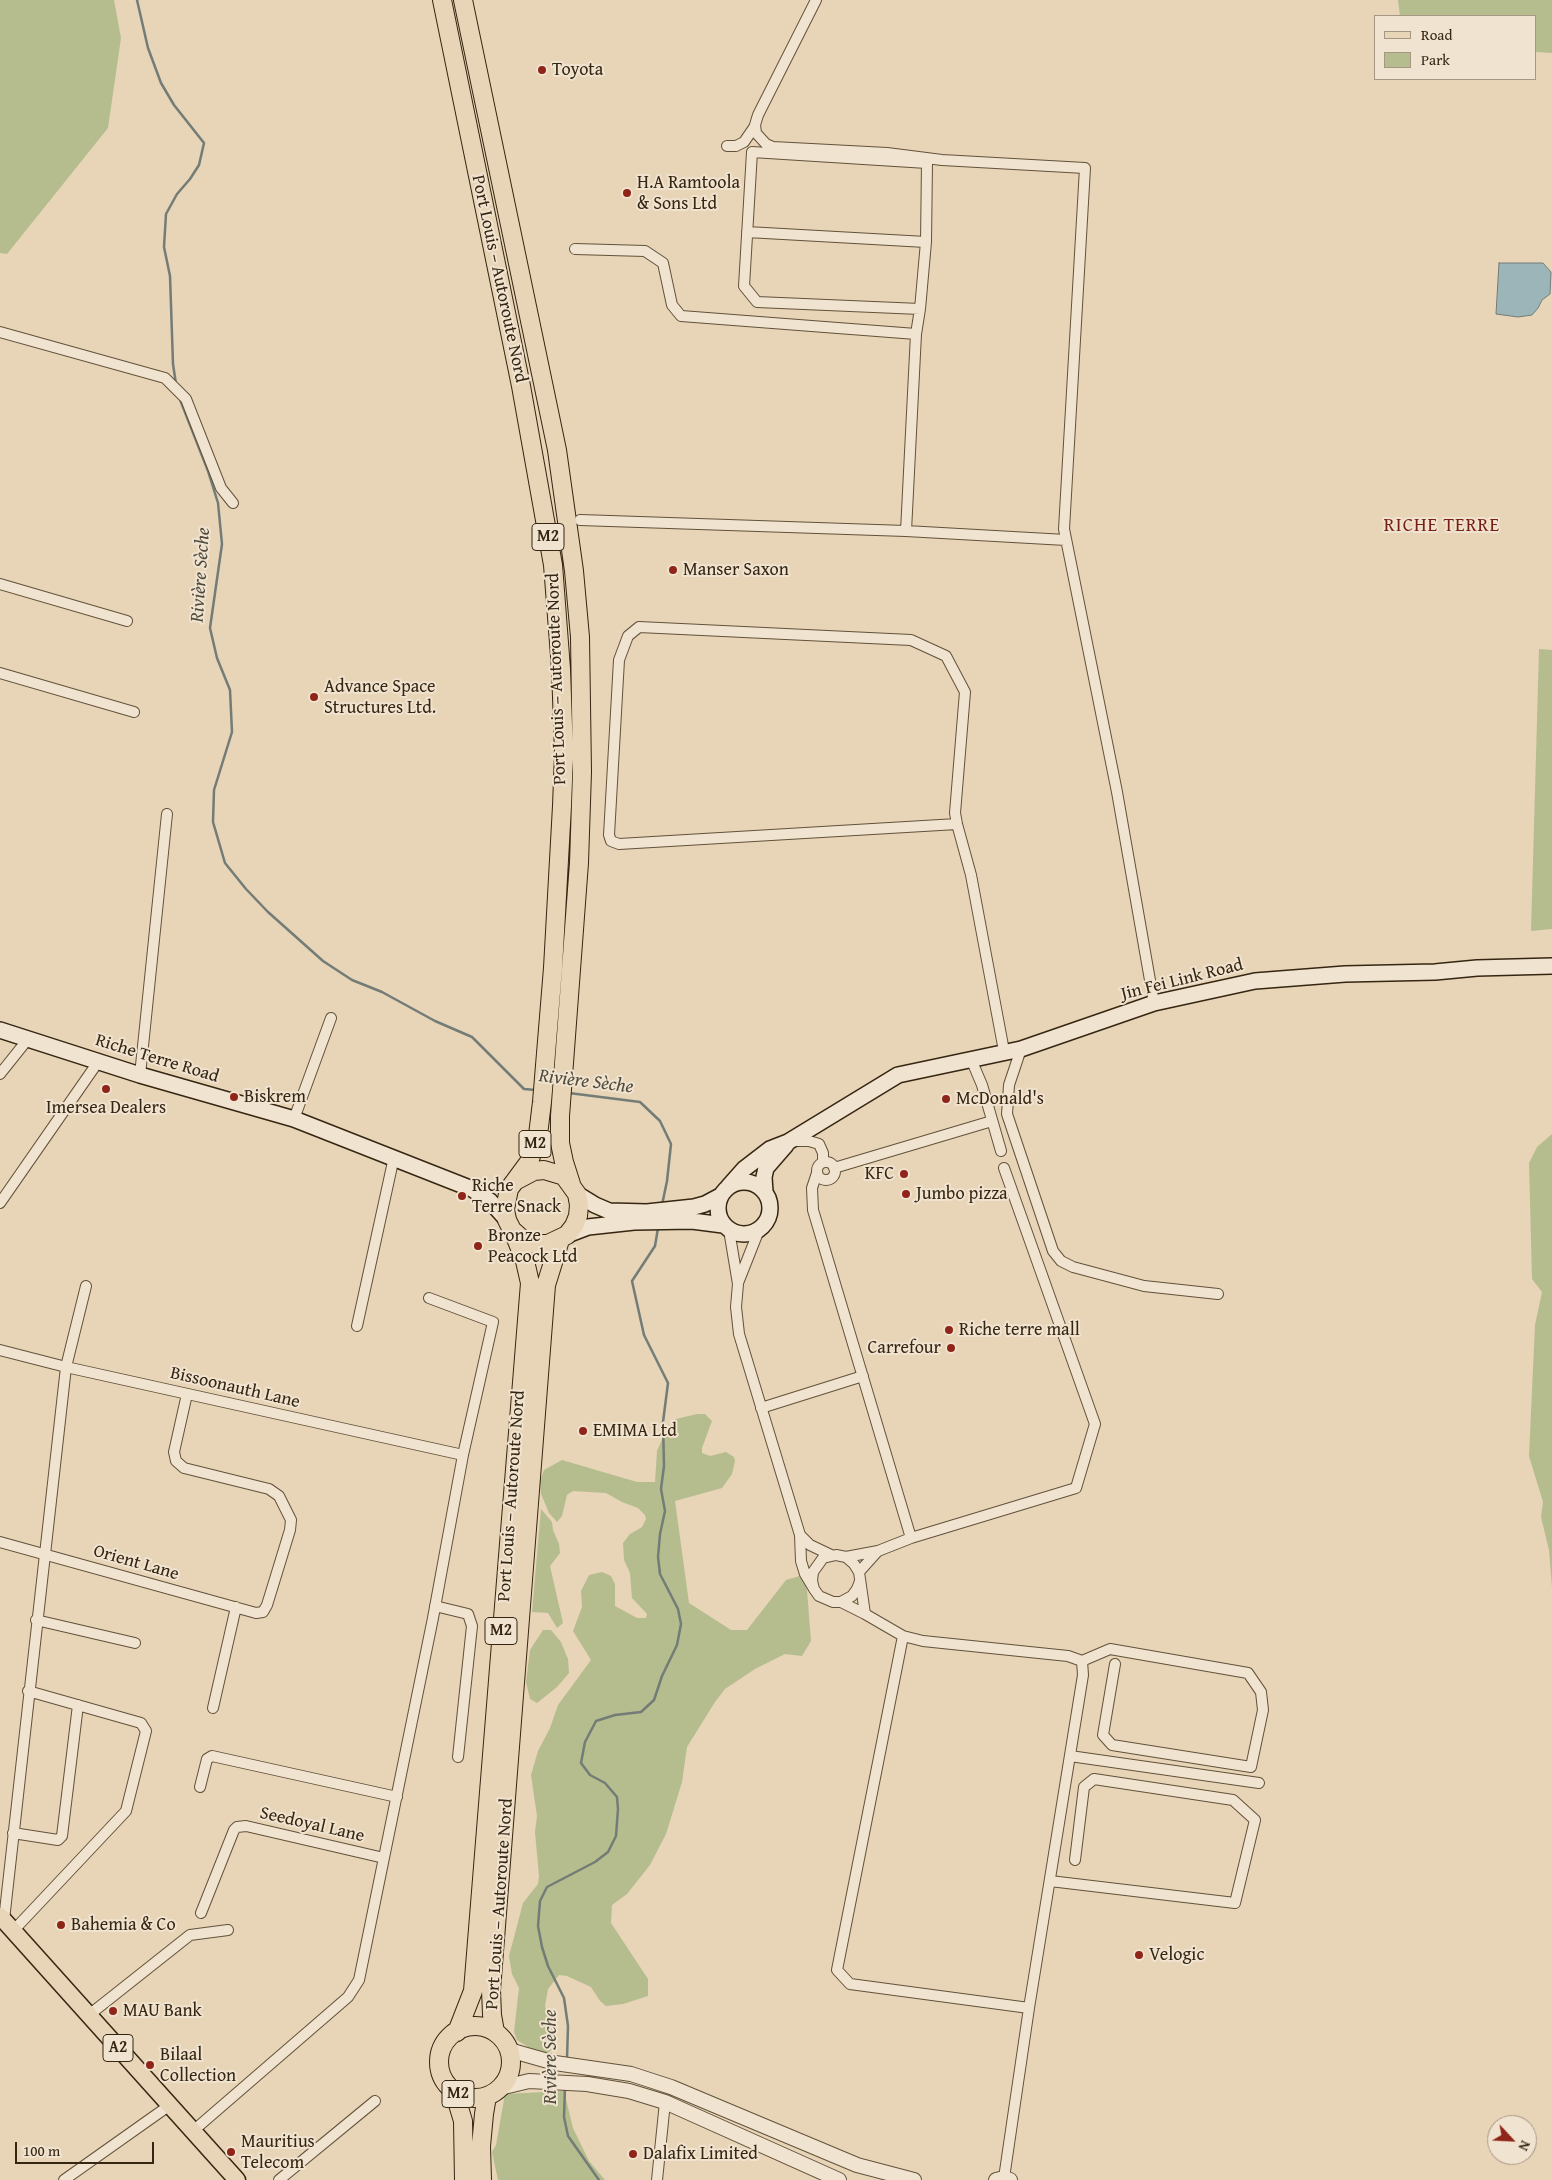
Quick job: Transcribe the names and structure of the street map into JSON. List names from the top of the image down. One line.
{"streets":{"highway":["Port Louis – Autoroute Nord","M2"],"main road":["Jin Fei Link Road","Riche Terre Road","A2"],"street":["Bissoonauth Lane","Orient Lane","Seedoyal Lane"]},"crossings":[["Port Louis – Autoroute Nord","M2"],["Bissoonauth Lane","Orient Lane"]],"districts":["RICHE TERRE"],"water":["Rivière Sèche"],"places":["Toyota","H.A Ramtoola & Sons Ltd","Manser Saxon","Advance Space Structures Ltd.","Imersea Dealers","Biskrem","McDonald's","KFC","Jumbo pizza","Riche Terre Snack","Bronze Peacock Ltd","Riche terre mall","Carrefour","EMIMA Ltd","Bahemia & Co","Velogic","MAU Bank","Bilaal Collection","Mauritius Telecom","Dalafix Limited"],"legend":["Road","Park"],"scale_bar":"100 m","north":"bottom right"}
